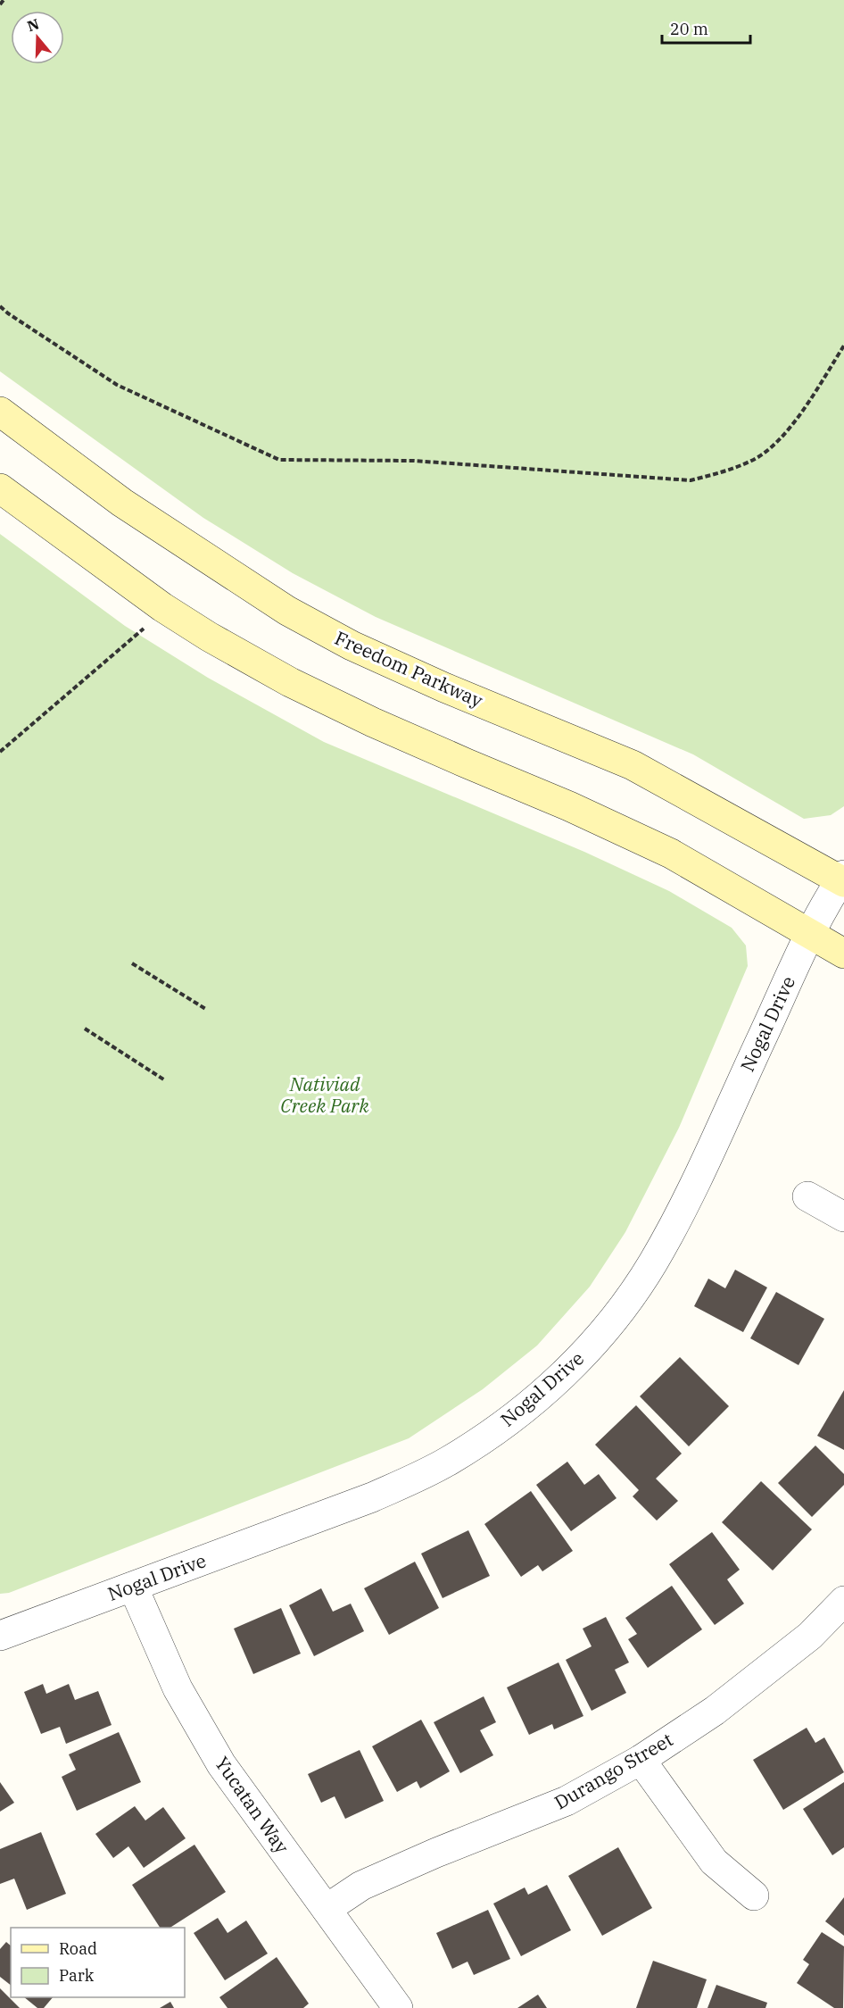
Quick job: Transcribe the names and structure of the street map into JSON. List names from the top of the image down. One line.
{"streets":{"main road":["Freedom Parkway"],"street":["Nogal Drive","Durango Street","Yucatan Way"]},"crossings":[["Freedom Parkway","Nogal Drive"],["Nogal Drive","Yucatan Way"],["Durango Street","Yucatan Way"]],"parks":["Nativiad Creek Park"],"legend":["Road","Park"],"scale_bar":"20 m","north":"top"}
